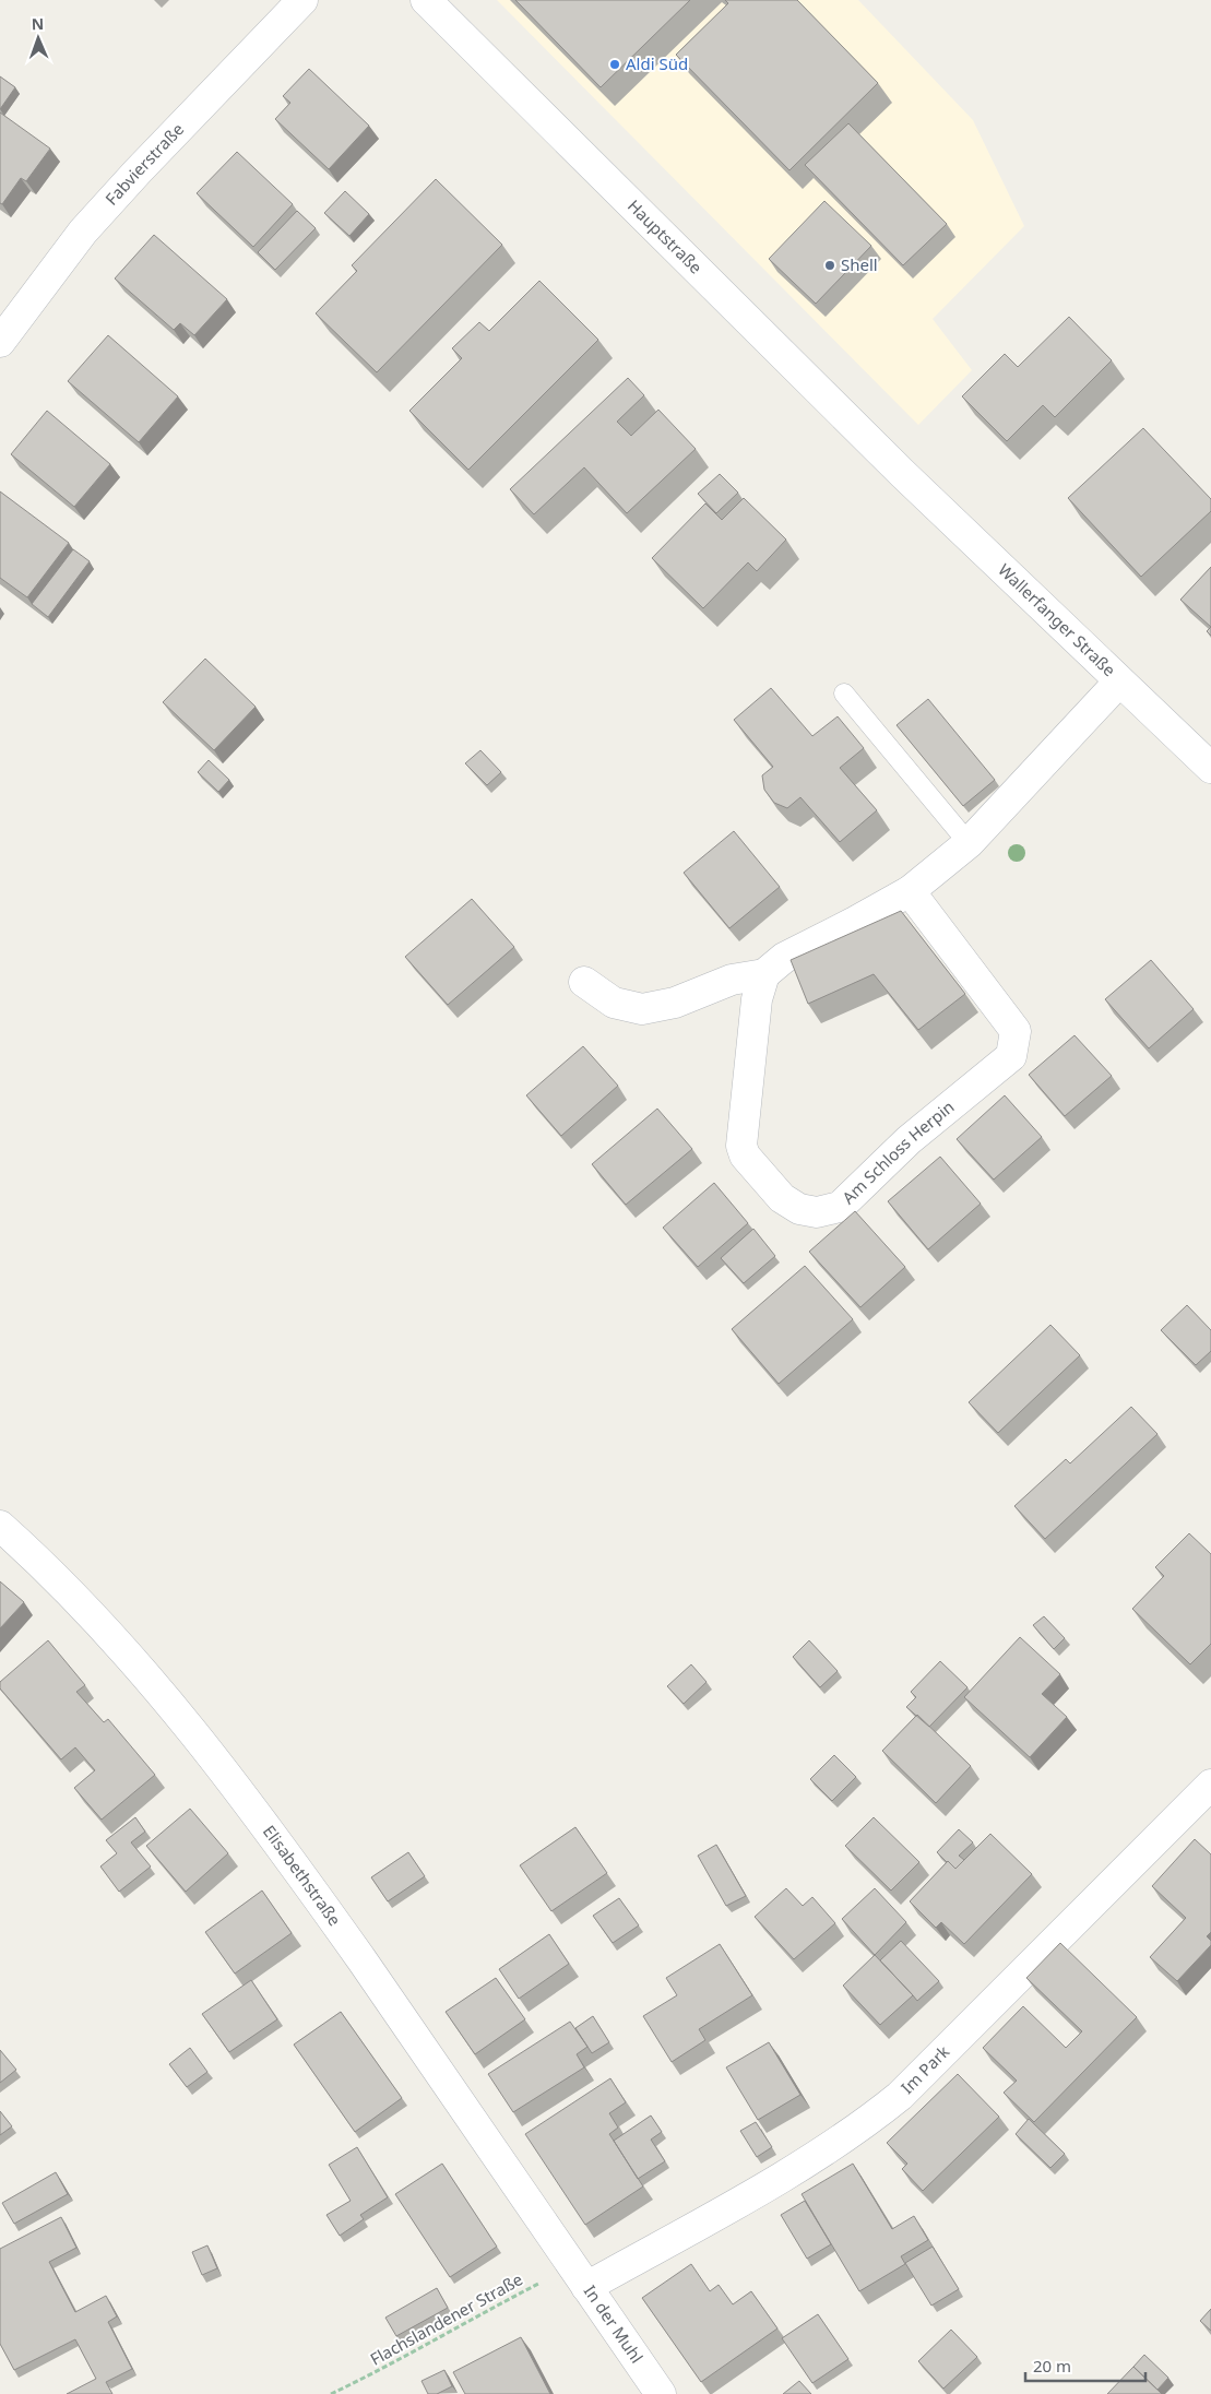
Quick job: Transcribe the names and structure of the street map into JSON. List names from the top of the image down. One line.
{"streets":{"street":["Fabvierstraße","Hauptstraße","Wallerfanger Straße","Am Schloss Herpin","Elisabethstraße","Im Park","In der Muhl"],"path":["Flachslandener Straße"]},"crossings":[["Hauptstraße","Wallerfanger Straße"],["Elisabethstraße","Im Park"],["Elisabethstraße","Flachslandener Straße"],["Elisabethstraße","In der Muhl"],["Im Park","Flachslandener Straße"],["Im Park","In der Muhl"],["Flachslandener Straße","In der Muhl"]],"places":["Aldi Süd","Shell"],"scale_bar":"20 m","north":"top"}
